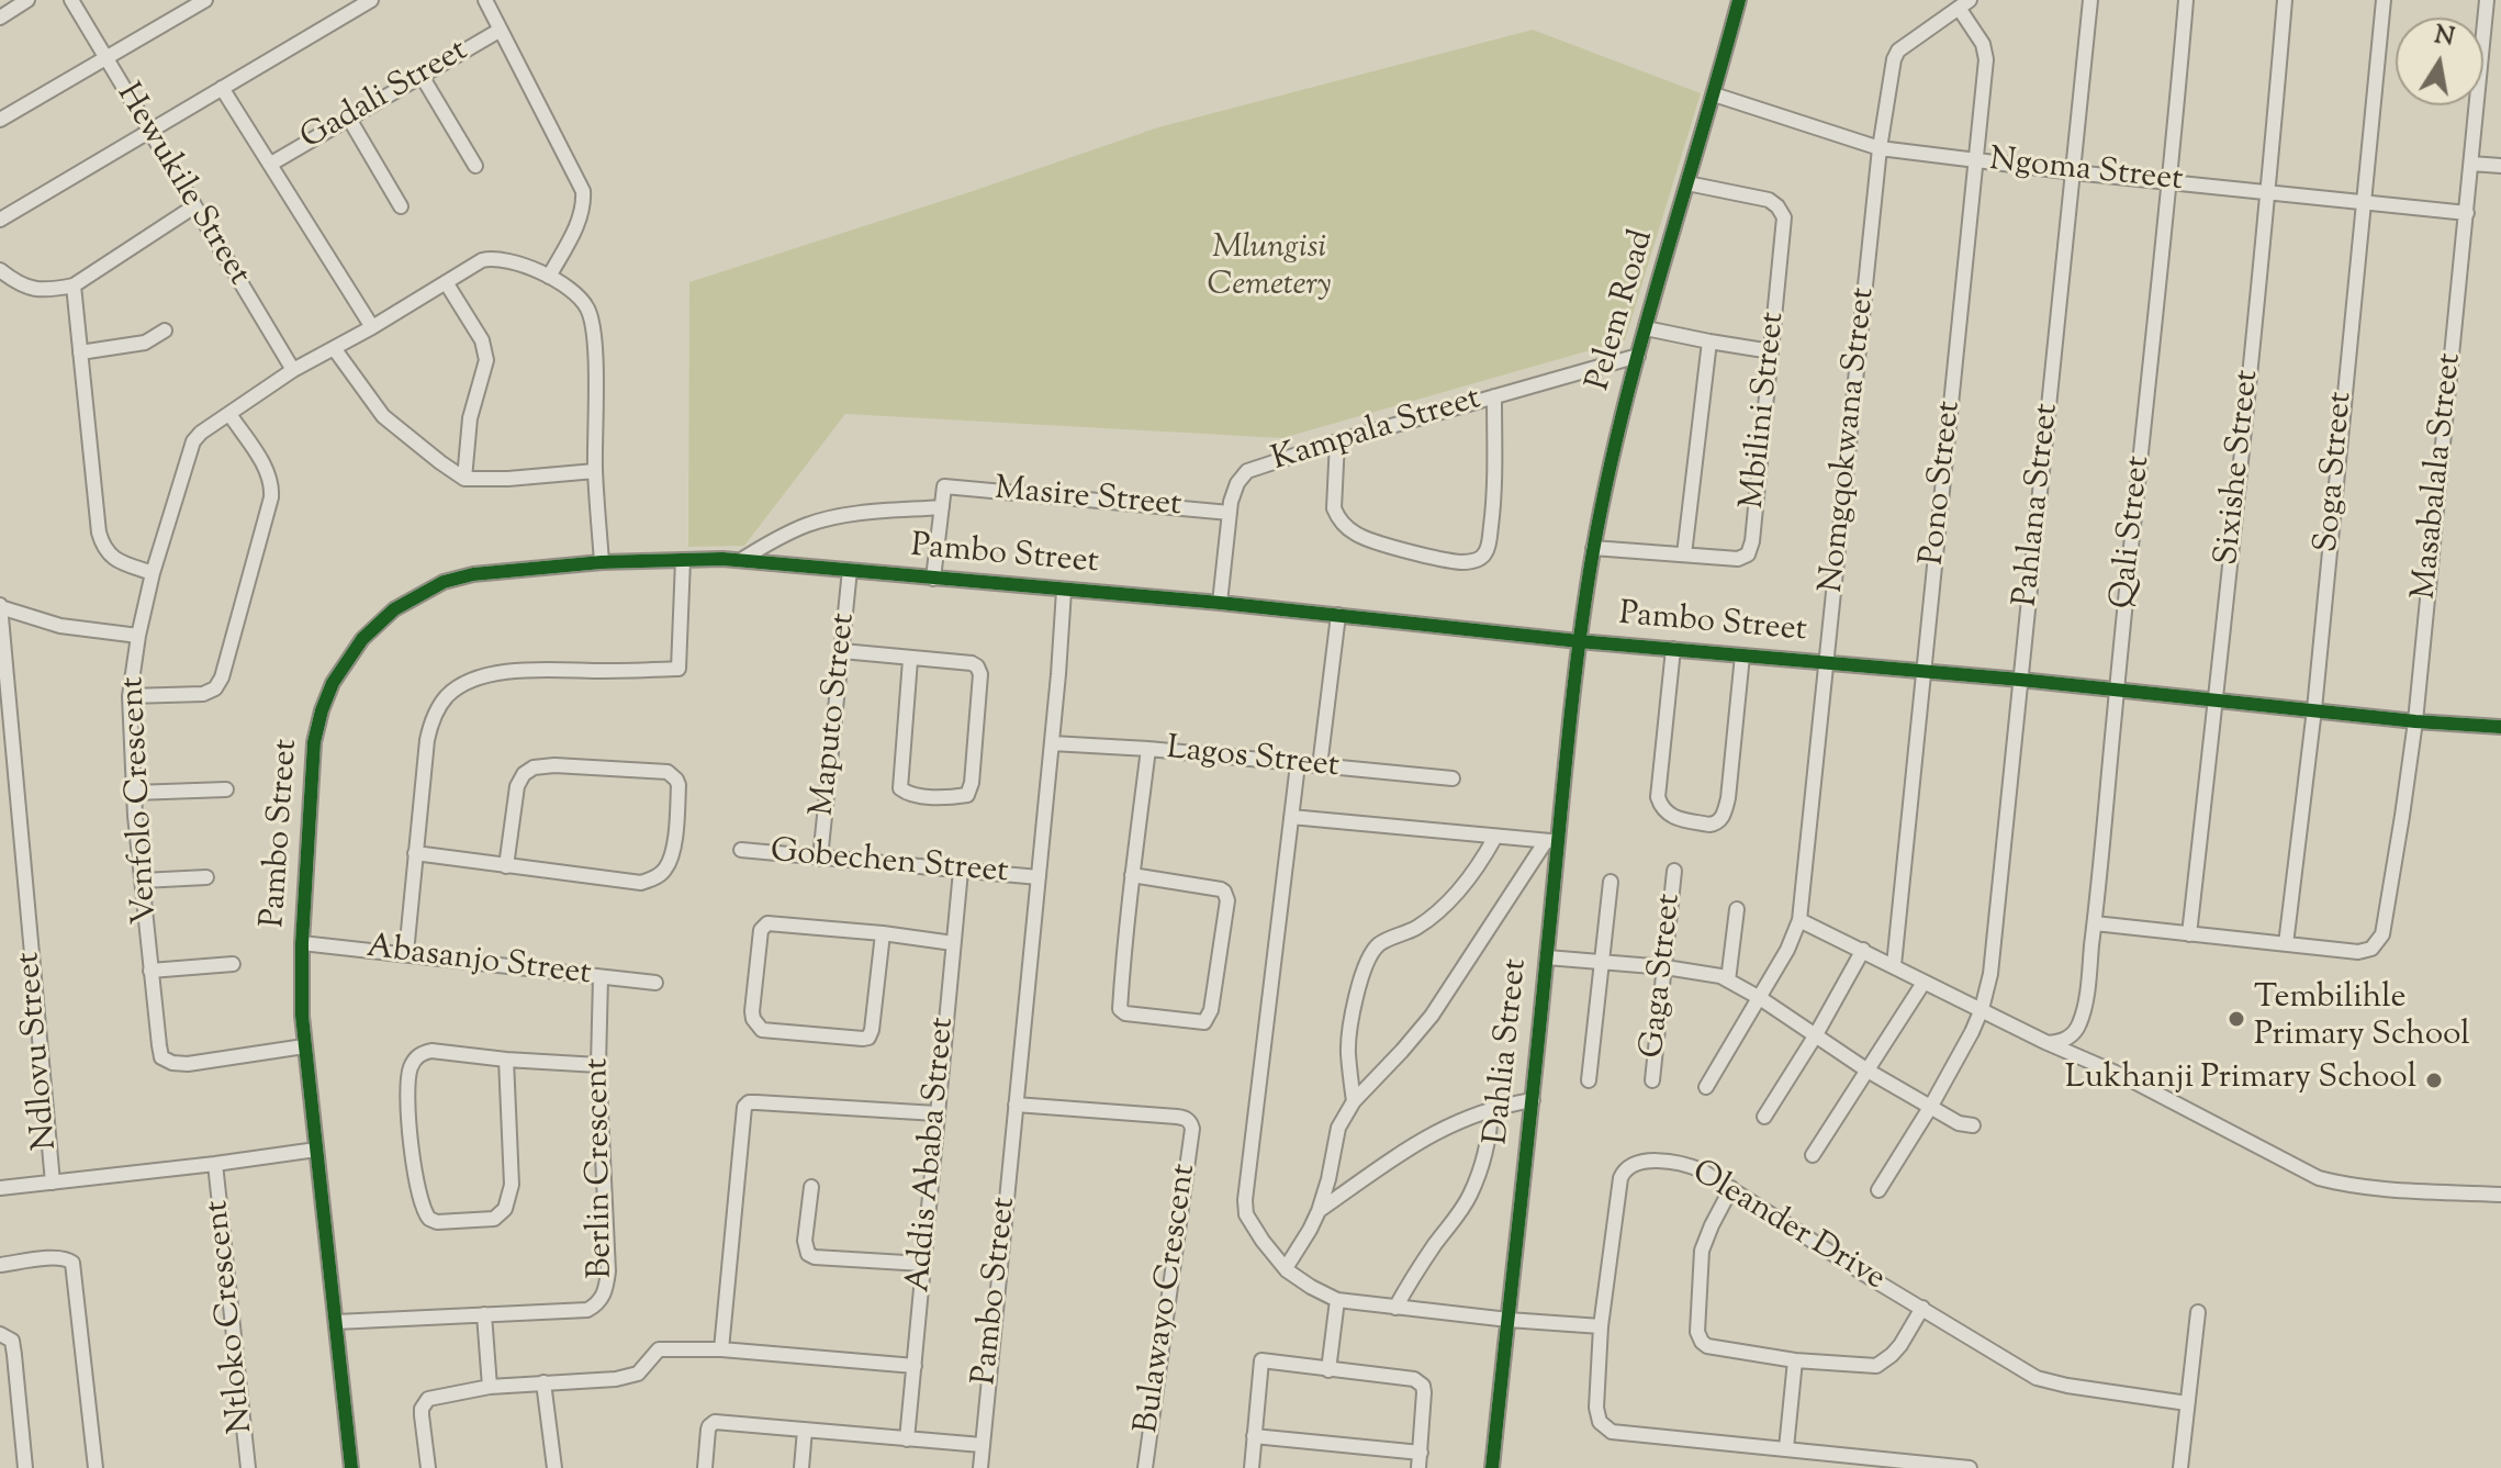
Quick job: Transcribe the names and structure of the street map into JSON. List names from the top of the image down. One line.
{"streets":{"street":["Gadali Street","Ngoma Street","Hewukile Street","Pelem Road","Mbilini Street","Kampala Street","Nomgqokwana Street","Sixishe Street","Soga Street","Masabalala Street","Pono Street","Masire Street","Pahlana Street","Qali Street","Pambo Street","Maputo Street","Lagos Street","Venfolo Crescent","Gobechen Street","Abasanjo Street","Gaga Street","Ndlovu Street","Dahlia Street","Addis Ababa Street","Berlin Crescent","Oleander Drive","Bulawayo Crescent","Ntloko Crescent"]},"crossings":[["Ngoma Street","Pelem Road"],["Ngoma Street","Nomgqokwana Street"],["Ngoma Street","Sixishe Street"],["Ngoma Street","Soga Street"],["Ngoma Street","Masabalala Street"],["Ngoma Street","Pono Street"],["Ngoma Street","Pahlana Street"],["Ngoma Street","Qali Street"],["Hewukile Street","Venfolo Crescent"],["Pelem Road","Mbilini Street"],["Pelem Road","Kampala Street"],["Pelem Road","Pambo Street"],["Pelem Road","Dahlia Street"],["Kampala Street","Masire Street"],["Kampala Street","Pambo Street"],["Nomgqokwana Street","Pono Street"],["Nomgqokwana Street","Pambo Street"],["Sixishe Street","Pambo Street"],["Soga Street","Masabalala Street"],["Soga Street","Pambo Street"],["Masabalala Street","Pambo Street"],["Pono Street","Pambo Street"],["Pahlana Street","Pambo Street"],["Qali Street","Pambo Street"],["Pambo Street","Maputo Street"],["Pambo Street","Lagos Street"],["Pambo Street","Venfolo Crescent"],["Pambo Street","Gobechen Street"],["Pambo Street","Abasanjo Street"],["Pambo Street","Dahlia Street"],["Pambo Street","Berlin Crescent"],["Pambo Street","Bulawayo Crescent"],["Maputo Street","Gobechen Street"],["Gobechen Street","Addis Ababa Street"],["Abasanjo Street","Berlin Crescent"]],"parks":["Mlungisi Cemetery"],"places":["Tembilihle Primary School","Lukhanji Primary School"],"north":"top"}
